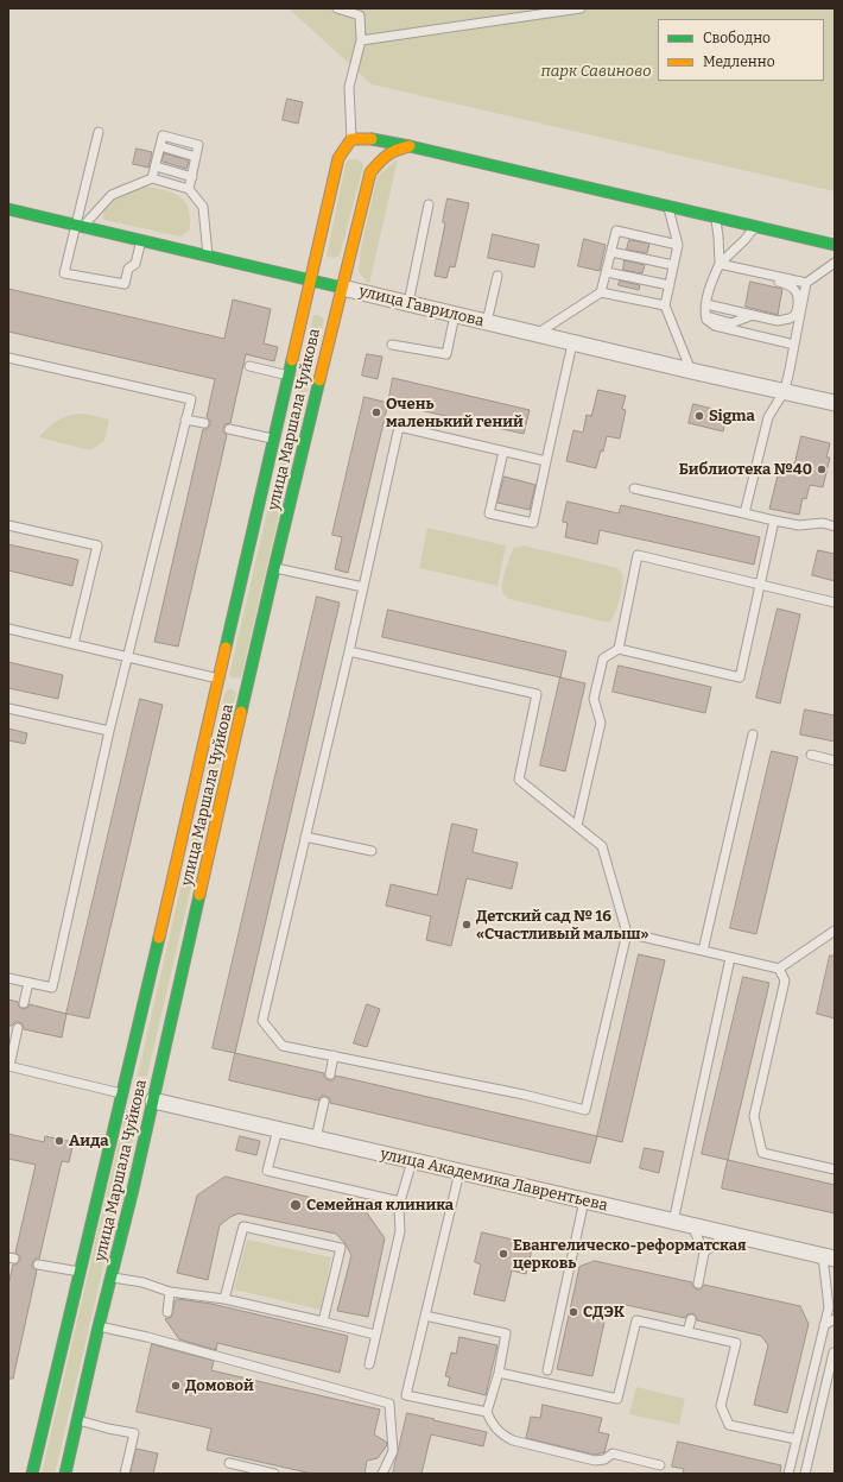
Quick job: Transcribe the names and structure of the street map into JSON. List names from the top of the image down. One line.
{"streets":{"main road":["улица Гаврилова","улица Маршала Чуйкова"],"street":["улица Академика Лаврентьева"]},"crossings":[["улица Гаврилова","улица Маршала Чуйкова"],["улица Маршала Чуйкова","улица Академика Лаврентьева"]],"parks":["парк Савиново"],"places":["Очень маленький гений","Sigma","Библиотека №40","Детский сад № 16 «Счастливый малыш»","Аида","Семейная клиника","Евангелическо-реформатская церковь","СДЭК","Домовой"],"legend":["Свободно","Медленно"]}
